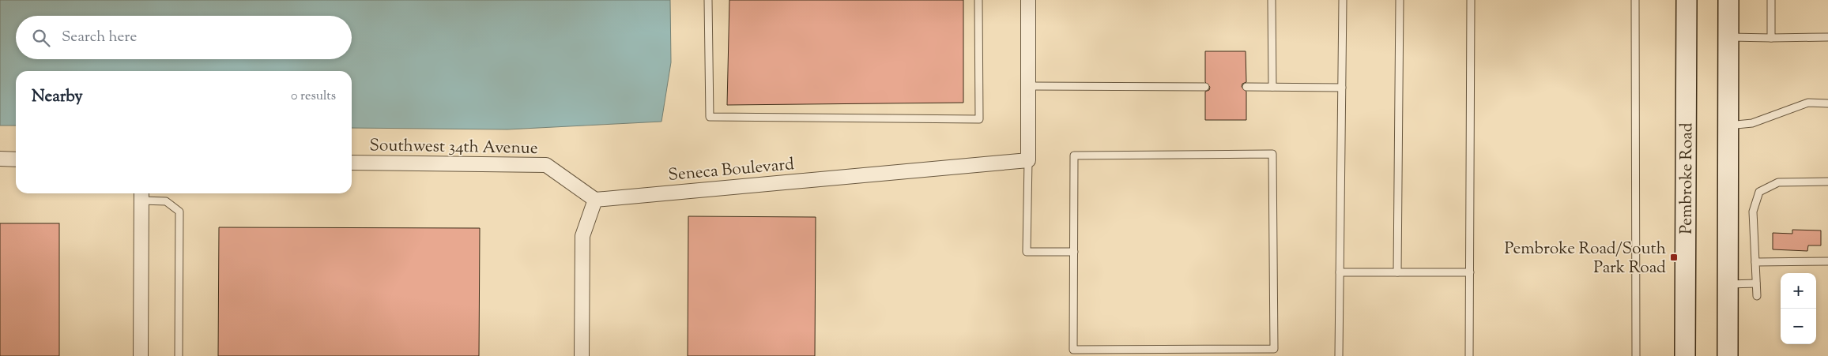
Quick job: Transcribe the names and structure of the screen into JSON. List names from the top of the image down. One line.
{"streets":{"main road":["Pembroke Road"],"street":["Southwest 34th Avenue","Seneca Boulevard"]},"crossings":[["Southwest 34th Avenue","Seneca Boulevard"]],"places":{"transit":["Pembroke Road/South Park Road"]},"page":{"search":"Search here","heading":["Nearby","0 results"],"map_buttons":["+","−"]}}
